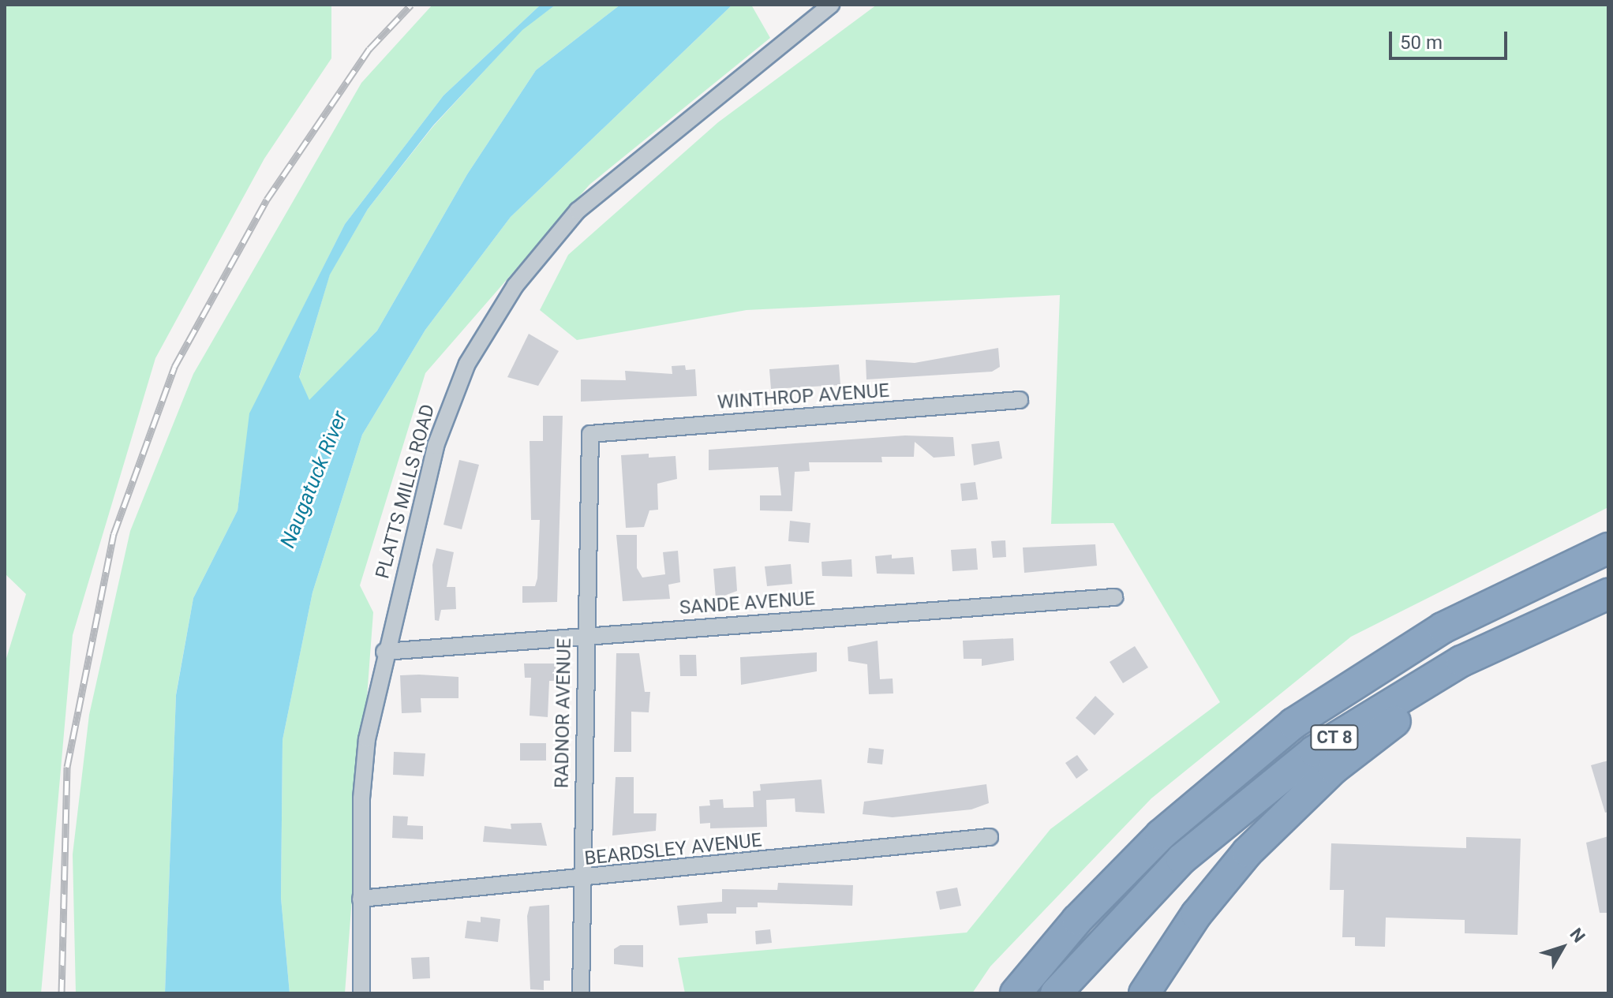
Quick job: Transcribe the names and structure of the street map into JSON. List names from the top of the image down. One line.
{"streets":{"highway":["CT 8"],"street":["WINTHROP AVENUE","PLATTS MILLS ROAD","SANDE AVENUE","RADNOR AVENUE","BEARDSLEY AVENUE"]},"crossings":[["WINTHROP AVENUE","RADNOR AVENUE"],["PLATTS MILLS ROAD","SANDE AVENUE"],["PLATTS MILLS ROAD","BEARDSLEY AVENUE"],["SANDE AVENUE","RADNOR AVENUE"],["RADNOR AVENUE","BEARDSLEY AVENUE"]],"water":["Naugatuck River"],"scale_bar":"50 m","north":"top right"}
